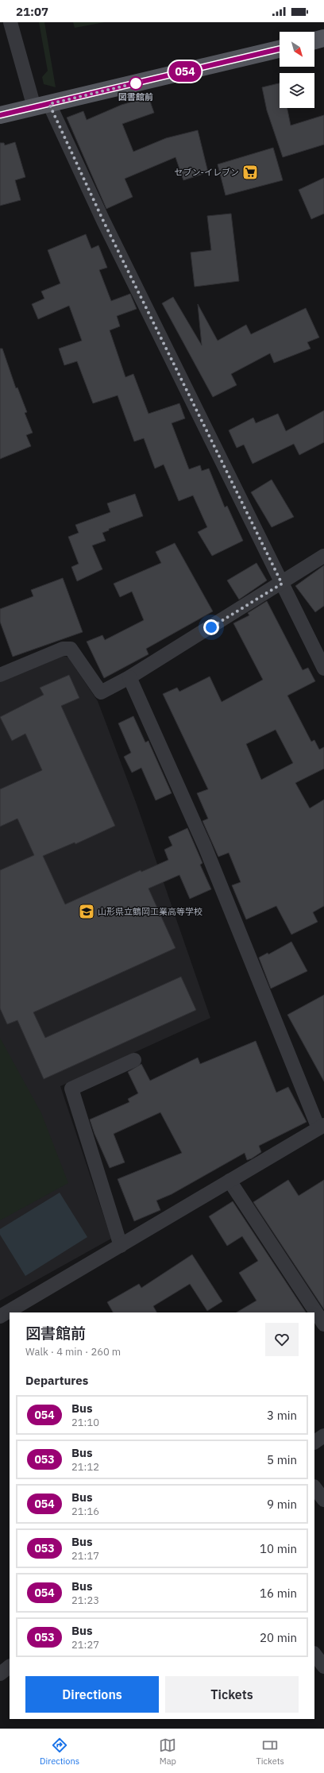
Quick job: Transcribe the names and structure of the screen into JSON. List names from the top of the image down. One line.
{"places":{"other":["図書館前"],"supermarket":["セブン-イレブン"],"school or university":["山形県立鶴岡工業高等学校"]},"lines":["bus line 054"],"north":"bottom right","page":{"status":"21:07","on_map":"054","heading":[["図書館前","Walk · 4 min · 260 m"],"Departures"],"list":[{"mark":"054","name":"Bus","note":"21:10","value":"3 min"},{"mark":"053","name":"Bus","note":"21:12","value":"5 min"},{"mark":"054","name":"Bus","note":"21:16","value":"9 min"},{"mark":"053","name":"Bus","note":"21:17","value":"10 min"},{"mark":"054","name":"Bus","note":"21:23","value":"16 min"},{"mark":"053","name":"Bus","note":"21:27","value":"20 min"}],"buttons":["Directions","Tickets"],"tabs":["Directions","Map","Tickets"]}}
